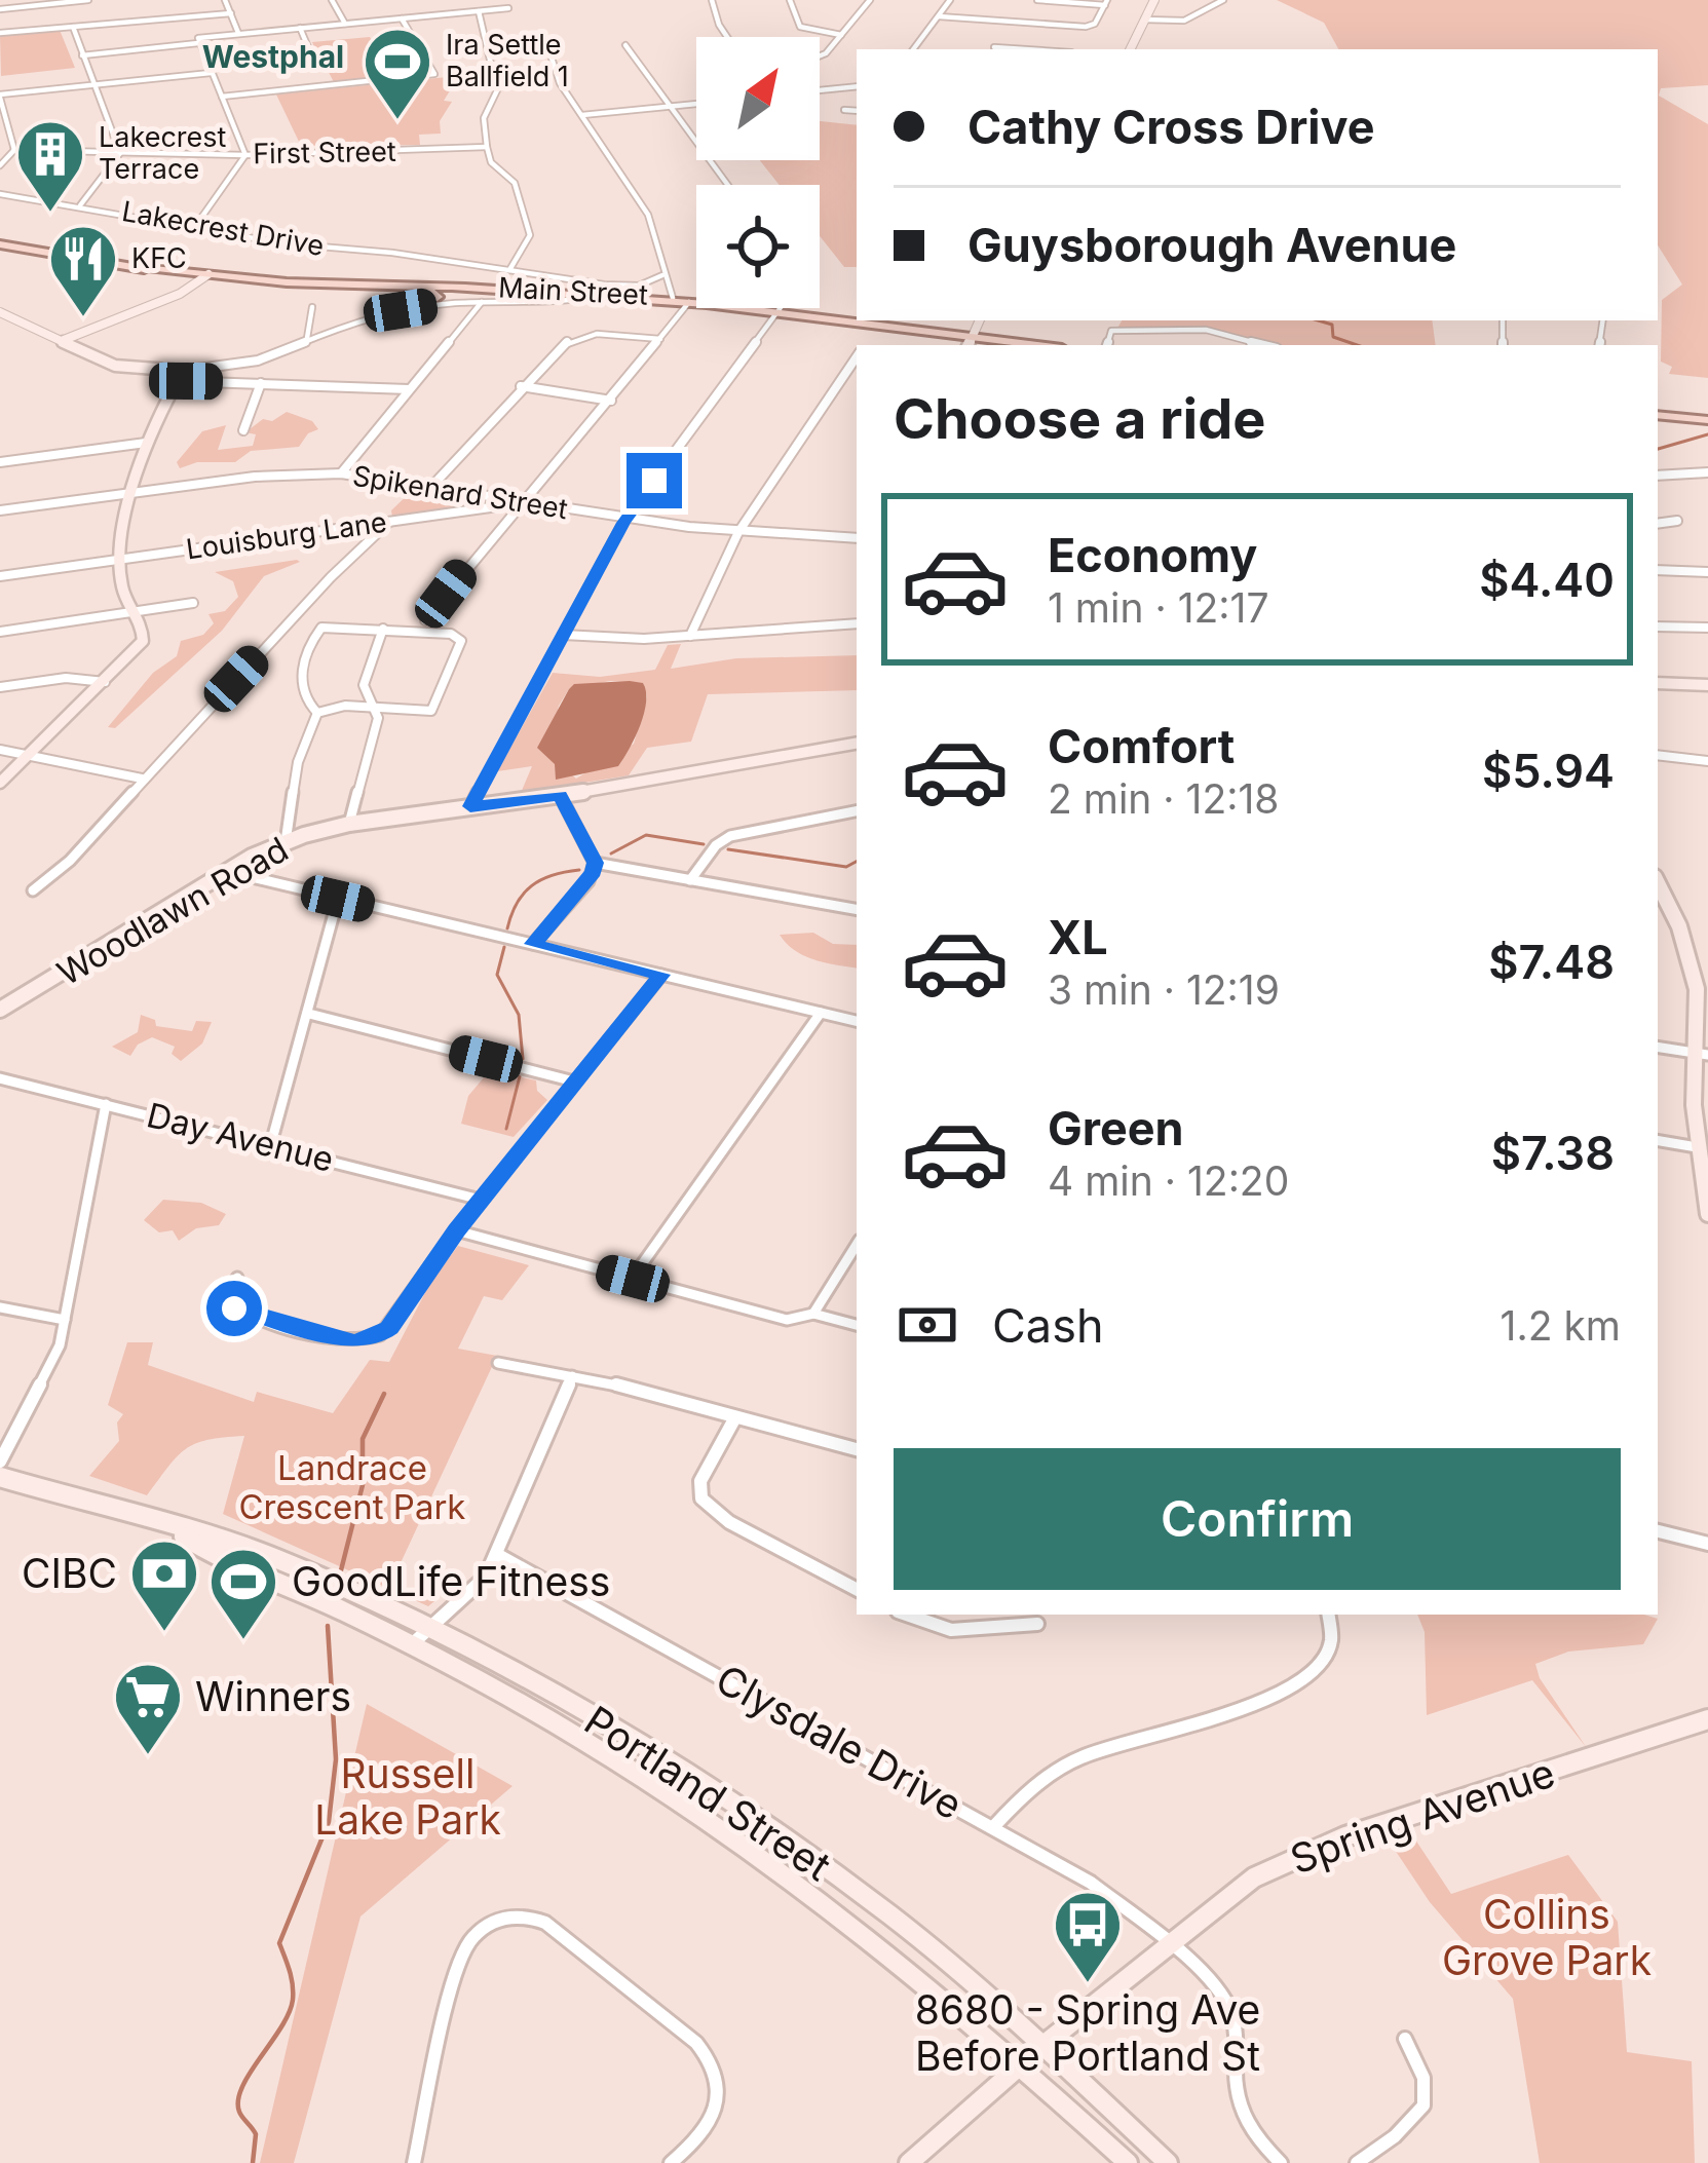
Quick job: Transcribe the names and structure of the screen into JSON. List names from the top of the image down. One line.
{"streets":{"main road":["Main Street"],"street":["First Street","Lakecrest Drive","Spikenard Street","Louisburg Lane","Woodlawn Road","Day Avenue","Clysdale Drive","Portland Street","Spring Avenue"]},"crossings":[["Spikenard Street","Louisburg Lane"],["Clysdale Drive","Spring Avenue"],["Portland Street","Spring Avenue"]],"districts":["Westphal"],"parks":["Landrace Crescent Park","Russell Lake Park","Collins Grove Park"],"places":{"sports":["Ira Settle Ballfield 1","GoodLife Fitness"],"building":["Lakecrest Terrace"],"restaurant":["KFC"],"bank":["CIBC"],"supermarket":["Winners"],"bus stop":["8680 - Spring Ave Before Portland St"]},"north":"top right","page":{"banner":["Cathy Cross Drive","Guysborough Avenue"],"heading":"Choose a ride","list":[{"name":"Economy","note":"1 min · 12:17","value":"$4.40"},{"name":"Comfort","note":"2 min · 12:18","value":"$5.94"},{"name":"XL","note":"3 min · 12:19","value":"$7.48"},{"name":"Green","note":"4 min · 12:20","value":"$7.38"}],"pay":["Cash","1.2 km"],"buttons":"Confirm"}}
